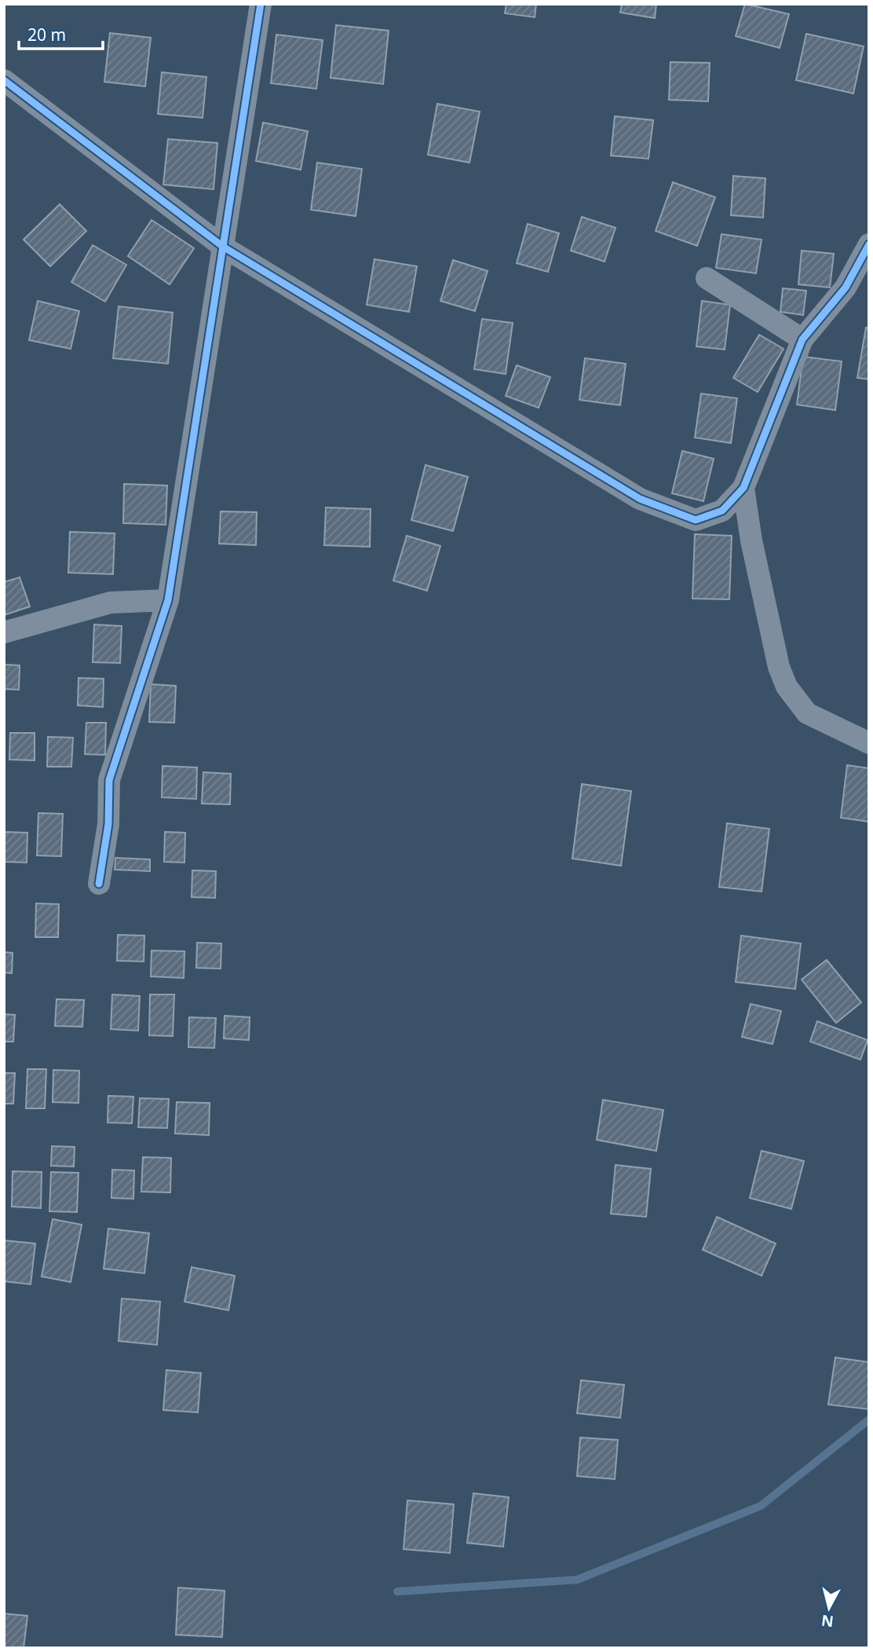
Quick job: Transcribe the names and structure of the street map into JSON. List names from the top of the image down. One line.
{"scale_bar":"20 m","north":"bottom"}
